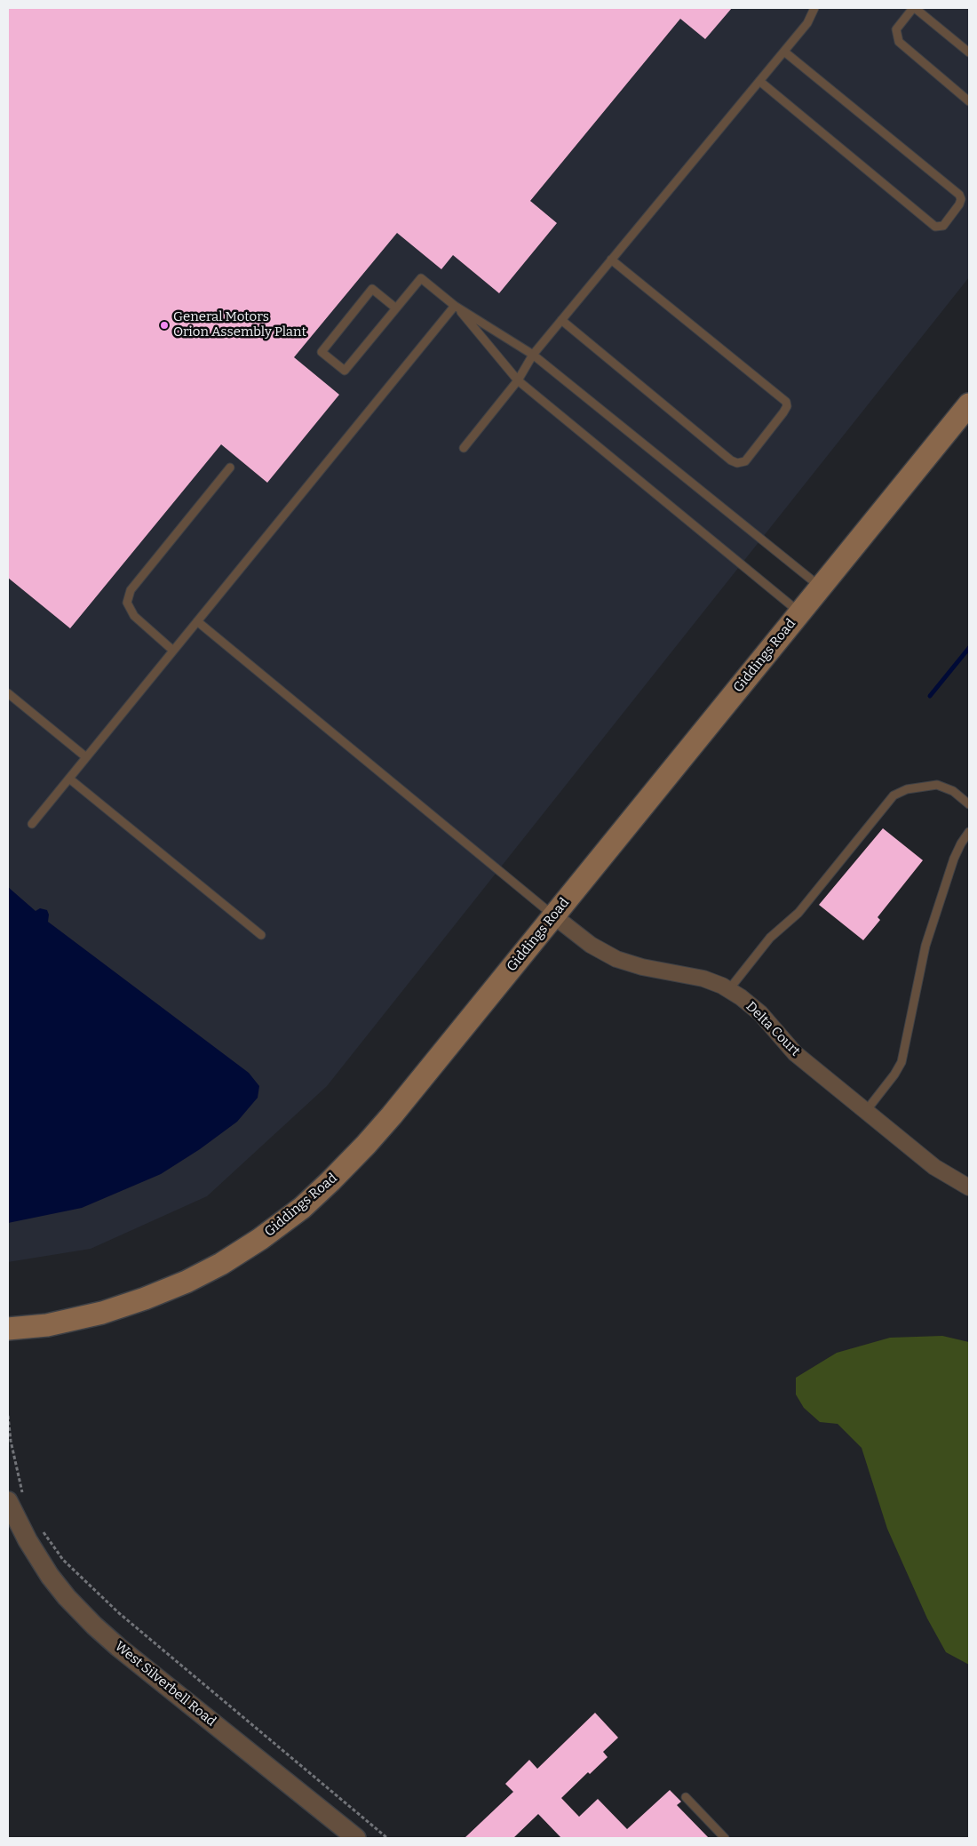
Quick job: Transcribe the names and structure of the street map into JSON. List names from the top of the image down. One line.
{"streets":{"main road":["Giddings Road"],"street":["Delta Court","West Silverbell Road"]},"crossings":[["Giddings Road","Delta Court"]],"places":["General Motors Orion Assembly Plant"]}
